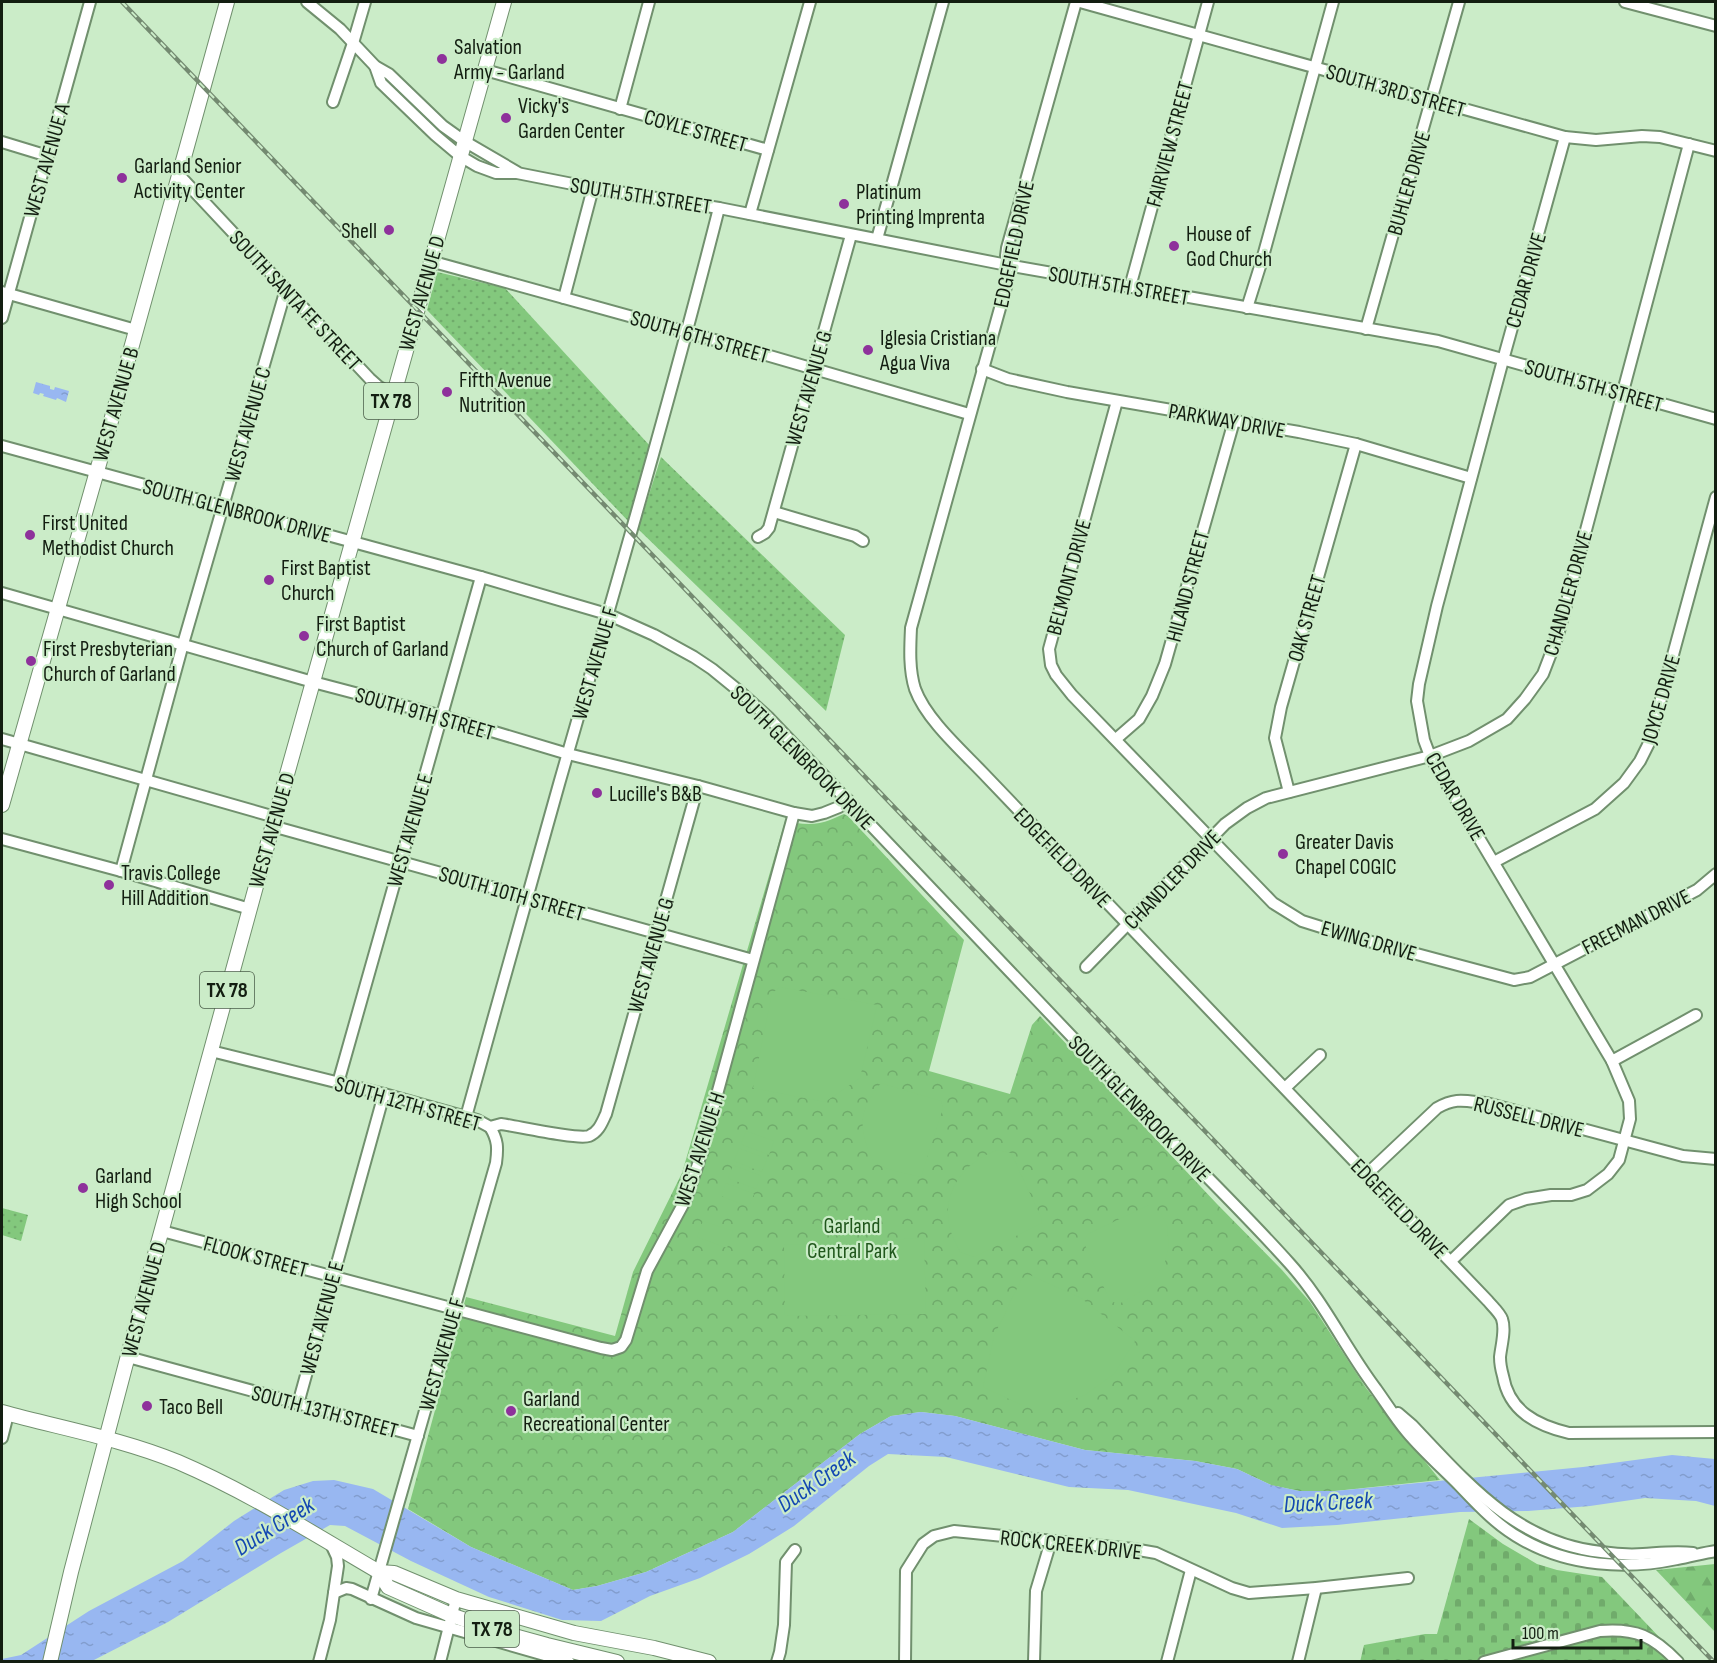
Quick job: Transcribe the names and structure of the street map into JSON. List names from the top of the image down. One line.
{"streets":{"main road":["WEST AVENUE D","TX 78","WEST AVENUE B"],"street":["SOUTH 3RD STREET","COYLE STREET","FAIRVIEW STREET","WEST AVENUE A","BUHLER DRIVE","SOUTH 5TH STREET","EDGEFIELD DRIVE","CEDAR DRIVE","SOUTH SANTA FE STREET","SOUTH 6TH STREET","WEST AVENUE G","PARKWAY DRIVE","WEST AVENUE C","SOUTH GLENBROOK DRIVE","BELMONT DRIVE","HILAND STREET","CHANDLER DRIVE","OAK STREET","WEST AVENUE F","JOYCE DRIVE","SOUTH 9TH STREET","WEST AVENUE E","SOUTH 10TH STREET","FREEMAN DRIVE","EWING DRIVE","SOUTH 12TH STREET","RUSSELL DRIVE","WEST AVENUE H","FLOOK STREET","SOUTH 13TH STREET","ROCK CREEK DRIVE"]},"crossings":[["SOUTH 3RD STREET","FAIRVIEW STREET"],["SOUTH 3RD STREET","BUHLER DRIVE"],["SOUTH 3RD STREET","EDGEFIELD DRIVE"],["SOUTH 3RD STREET","CEDAR DRIVE"],["SOUTH 3RD STREET","CHANDLER DRIVE"],["COYLE STREET","WEST AVENUE D"],["FAIRVIEW STREET","SOUTH 5TH STREET"],["BUHLER DRIVE","SOUTH 5TH STREET"],["SOUTH 5TH STREET","EDGEFIELD DRIVE"],["SOUTH 5TH STREET","CEDAR DRIVE"],["SOUTH 5TH STREET","WEST AVENUE D"],["SOUTH 5TH STREET","WEST AVENUE G"],["SOUTH 5TH STREET","CHANDLER DRIVE"],["SOUTH 5TH STREET","WEST AVENUE F"],["EDGEFIELD DRIVE","CEDAR DRIVE"],["EDGEFIELD DRIVE","SOUTH 6TH STREET"],["EDGEFIELD DRIVE","PARKWAY DRIVE"],["EDGEFIELD DRIVE","CHANDLER DRIVE"],["EDGEFIELD DRIVE","RUSSELL DRIVE"],["CEDAR DRIVE","PARKWAY DRIVE"],["CEDAR DRIVE","CHANDLER DRIVE"],["CEDAR DRIVE","JOYCE DRIVE"],["CEDAR DRIVE","FREEMAN DRIVE"],["CEDAR DRIVE","EWING DRIVE"],["CEDAR DRIVE","RUSSELL DRIVE"],["WEST AVENUE D","SOUTH SANTA FE STREET"],["WEST AVENUE D","SOUTH 6TH STREET"],["WEST AVENUE D","TX 78"],["WEST AVENUE D","SOUTH GLENBROOK DRIVE"],["WEST AVENUE D","SOUTH 9TH STREET"],["WEST AVENUE D","SOUTH 10TH STREET"],["WEST AVENUE D","SOUTH 12TH STREET"],["WEST AVENUE D","FLOOK STREET"],["WEST AVENUE D","SOUTH 13TH STREET"],["SOUTH SANTA FE STREET","WEST AVENUE B"],["SOUTH SANTA FE STREET","WEST AVENUE C"],["SOUTH 6TH STREET","WEST AVENUE G"],["SOUTH 6TH STREET","WEST AVENUE F"],["WEST AVENUE G","SOUTH 9TH STREET"],["WEST AVENUE G","SOUTH 10TH STREET"],["WEST AVENUE G","SOUTH 12TH STREET"],["TX 78","WEST AVENUE F"],["WEST AVENUE B","SOUTH GLENBROOK DRIVE"],["WEST AVENUE B","SOUTH 9TH STREET"],["WEST AVENUE B","SOUTH 10TH STREET"],["PARKWAY DRIVE","BELMONT DRIVE"],["PARKWAY DRIVE","HILAND STREET"],["PARKWAY DRIVE","OAK STREET"],["WEST AVENUE C","SOUTH GLENBROOK DRIVE"],["WEST AVENUE C","SOUTH 9TH STREET"],["WEST AVENUE C","SOUTH 10TH STREET"],["SOUTH GLENBROOK DRIVE","WEST AVENUE F"],["SOUTH GLENBROOK DRIVE","SOUTH 9TH STREET"],["SOUTH GLENBROOK DRIVE","WEST AVENUE E"],["BELMONT DRIVE","HILAND STREET"],["BELMONT DRIVE","CHANDLER DRIVE"],["BELMONT DRIVE","EWING DRIVE"],["CHANDLER DRIVE","OAK STREET"],["CHANDLER DRIVE","EWING DRIVE"],["WEST AVENUE F","SOUTH 9TH STREET"],["WEST AVENUE F","SOUTH 10TH STREET"],["WEST AVENUE F","SOUTH 12TH STREET"],["WEST AVENUE F","WEST AVENUE H"],["WEST AVENUE F","FLOOK STREET"],["WEST AVENUE F","SOUTH 13TH STREET"],["SOUTH 9TH STREET","WEST AVENUE E"],["SOUTH 9TH STREET","WEST AVENUE H"],["WEST AVENUE E","SOUTH 10TH STREET"],["WEST AVENUE E","SOUTH 12TH STREET"],["WEST AVENUE E","FLOOK STREET"],["WEST AVENUE E","SOUTH 13TH STREET"],["SOUTH 10TH STREET","WEST AVENUE H"],["FREEMAN DRIVE","EWING DRIVE"],["WEST AVENUE H","FLOOK STREET"]],"water":["Duck Creek"],"parks":["Garland Central Park"],"places":["Salvation Army - Garland","Vicky's Garden Center","Garland Senior Activity Center","Platinum Printing Imprenta","Shell","House of God Church","Iglesia Cristiana Agua Viva","Fifth Avenue Nutrition","First United Methodist Church","First Baptist Church","First Baptist Church of Garland","First Presbyterian Church of Garland","Lucille's B&B","Greater Davis Chapel COGIC","Travis College Hill Addition","Garland High School","Taco Bell","Garland Recreational Center"],"scale_bar":"100 m"}
